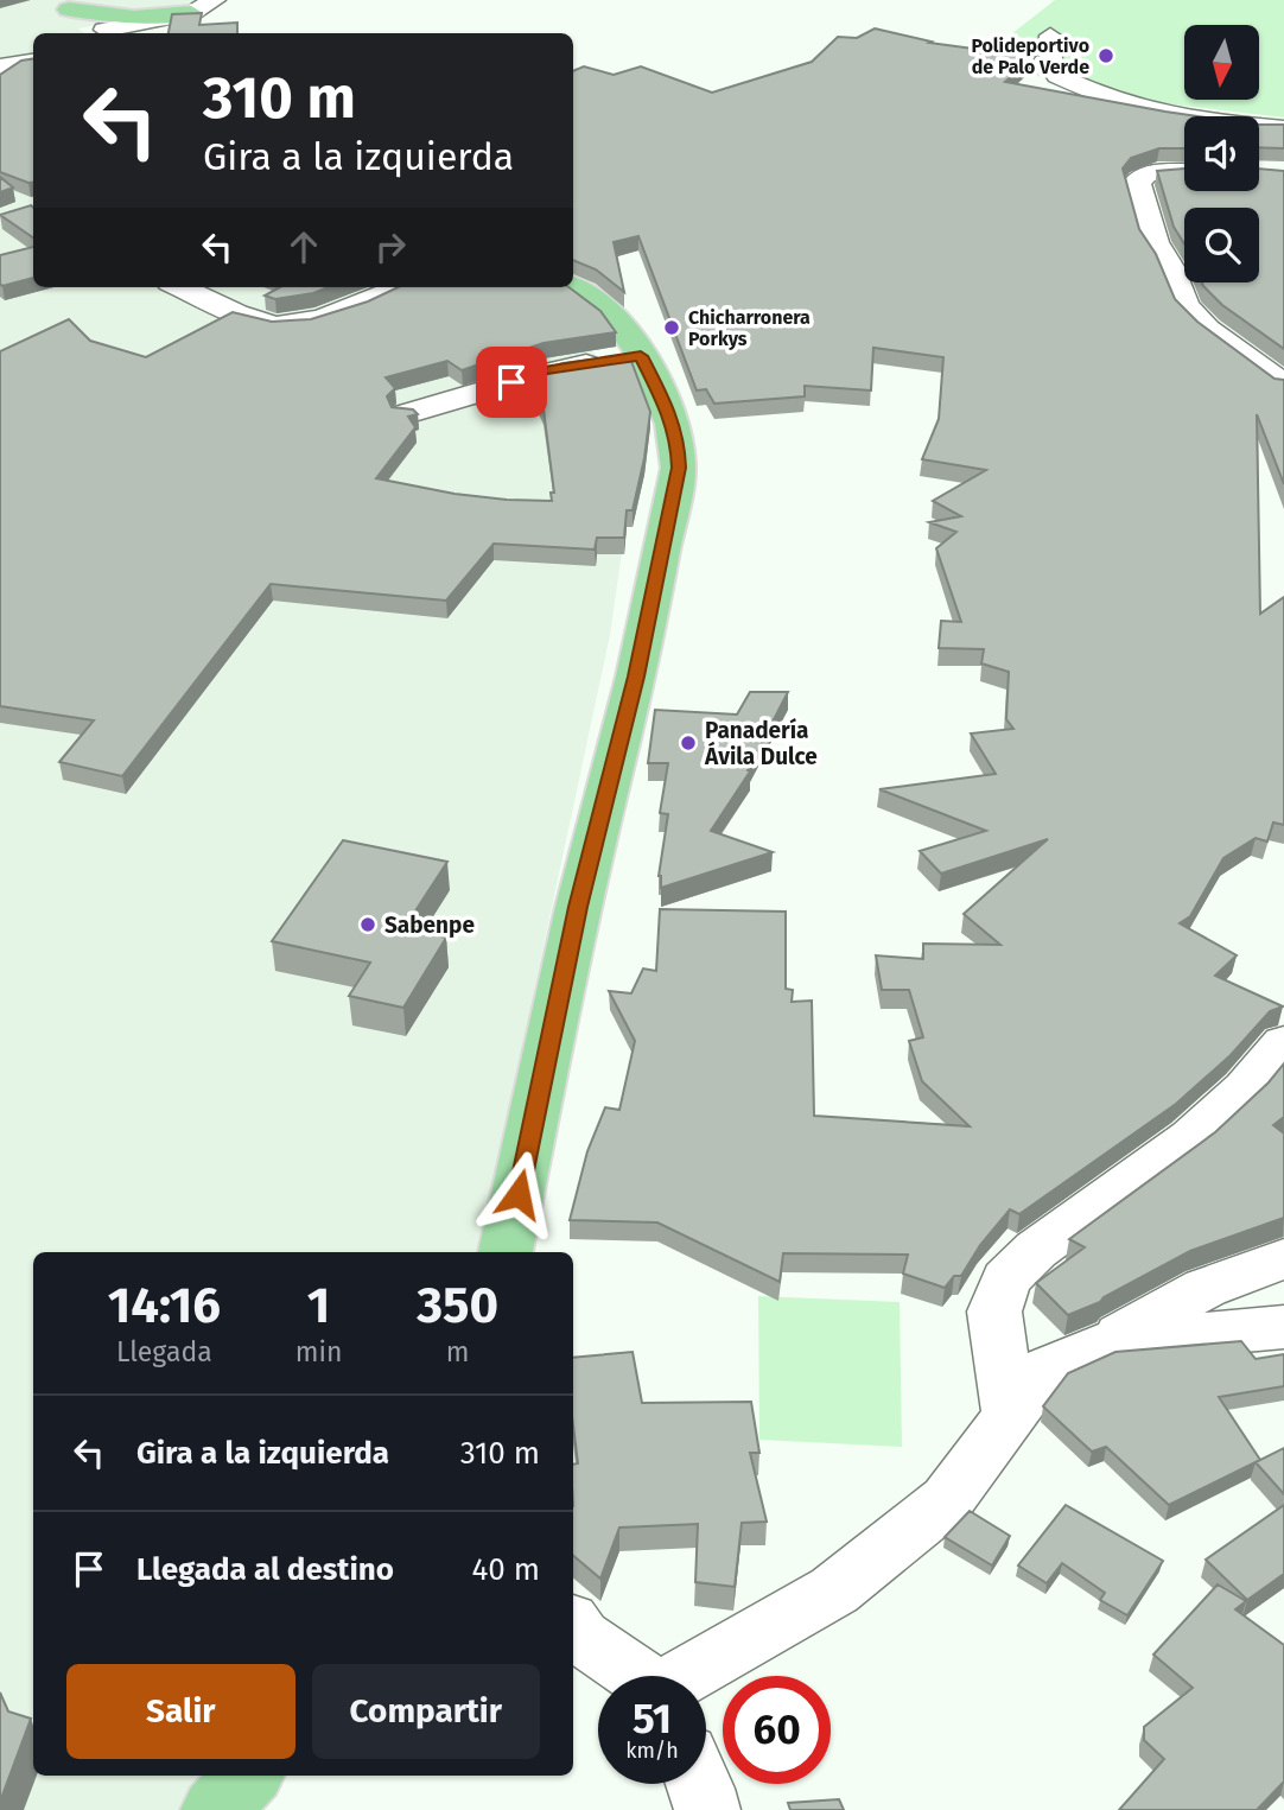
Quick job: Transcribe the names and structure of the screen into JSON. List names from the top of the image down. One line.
{"places":["Polideportivo de Palo Verde","Chicharronera Porkys","Panadería Ávila Dulce","Sabenpe"],"north":"bottom","page":{"turn":["310 m","Gira a la izquierda"],"eta":["14:16","Llegada","1","min","350","m"],"list":[{"name":"Gira a la izquierda","value":"310 m"},{"name":"Llegada al destino","value":"40 m"}],"buttons":["Salir","Compartir"],"speed":"51 km/h","limit":"60"}}
